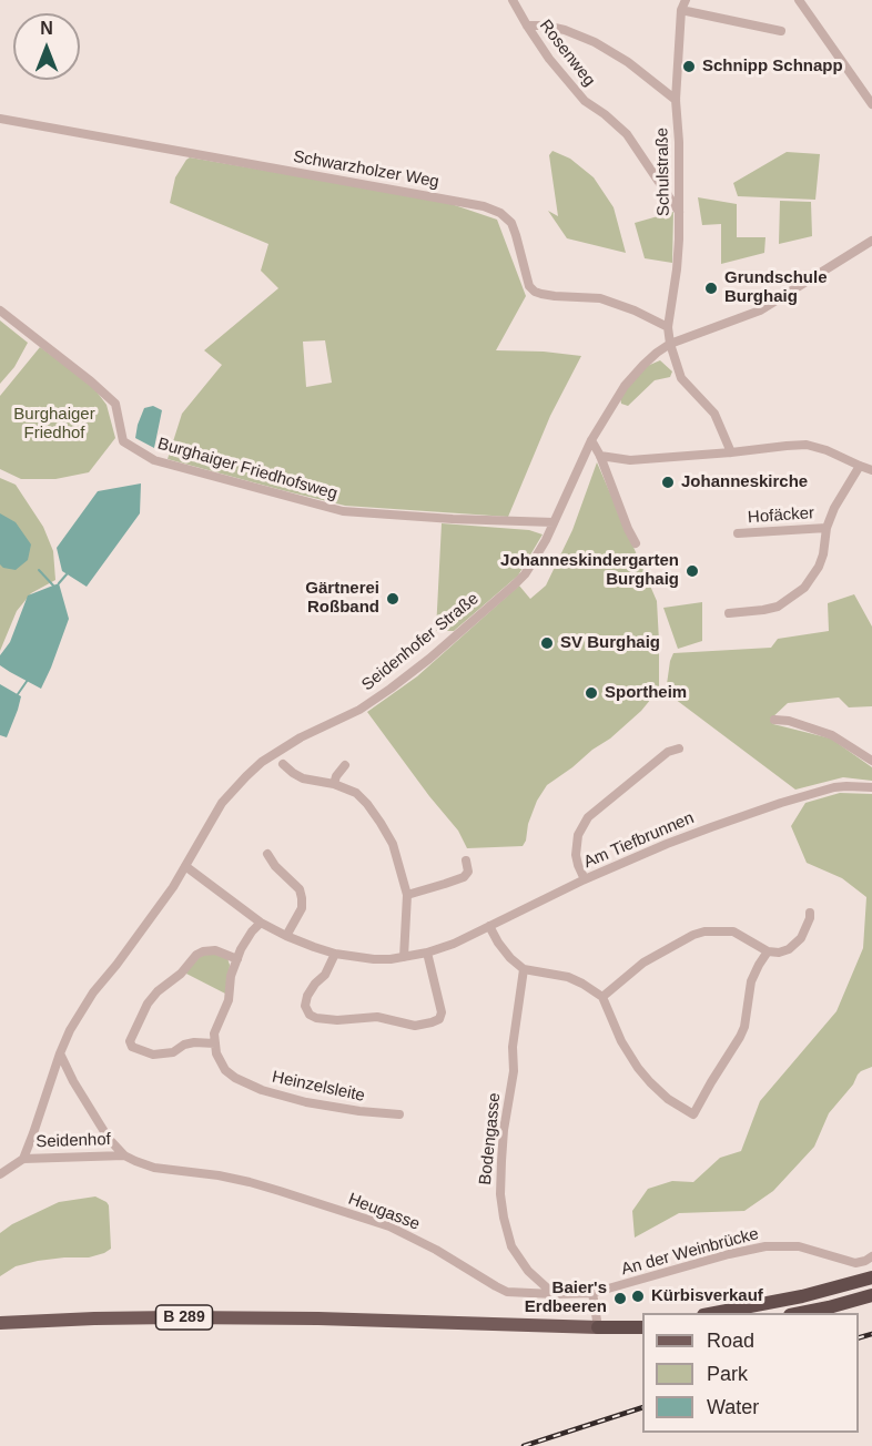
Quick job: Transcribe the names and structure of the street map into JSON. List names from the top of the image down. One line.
{"streets":{"highway":["B 289"],"street":["Rosenweg","Schwarzholzer Weg","Schulstraße","Burghaiger Friedhofsweg","Hofäcker","Seidenhofer Straße","Am Tiefbrunnen","Heinzelsleite","Bodengasse","Seidenhof","Heugasse","An der Weinbrücke"]},"crossings":[["Rosenweg","Schulstraße"],["Schwarzholzer Weg","Schulstraße"],["Schulstraße","Seidenhofer Straße"],["Burghaiger Friedhofsweg","Seidenhofer Straße"],["Seidenhofer Straße","Am Tiefbrunnen"],["Seidenhofer Straße","Seidenhof"],["Bodengasse","Heugasse"],["Seidenhof","Heugasse"],["Heugasse","An der Weinbrücke"]],"parks":["Burghaiger Friedhof"],"places":["Schnipp Schnapp","Grundschule Burghaig","Johanneskirche","Johanneskindergarten Burghaig","Gärtnerei Roßband","SV Burghaig","Sportheim","Kürbisverkauf","Baier's Erdbeeren"],"legend":["Road","Park","Water"],"north":"top"}
